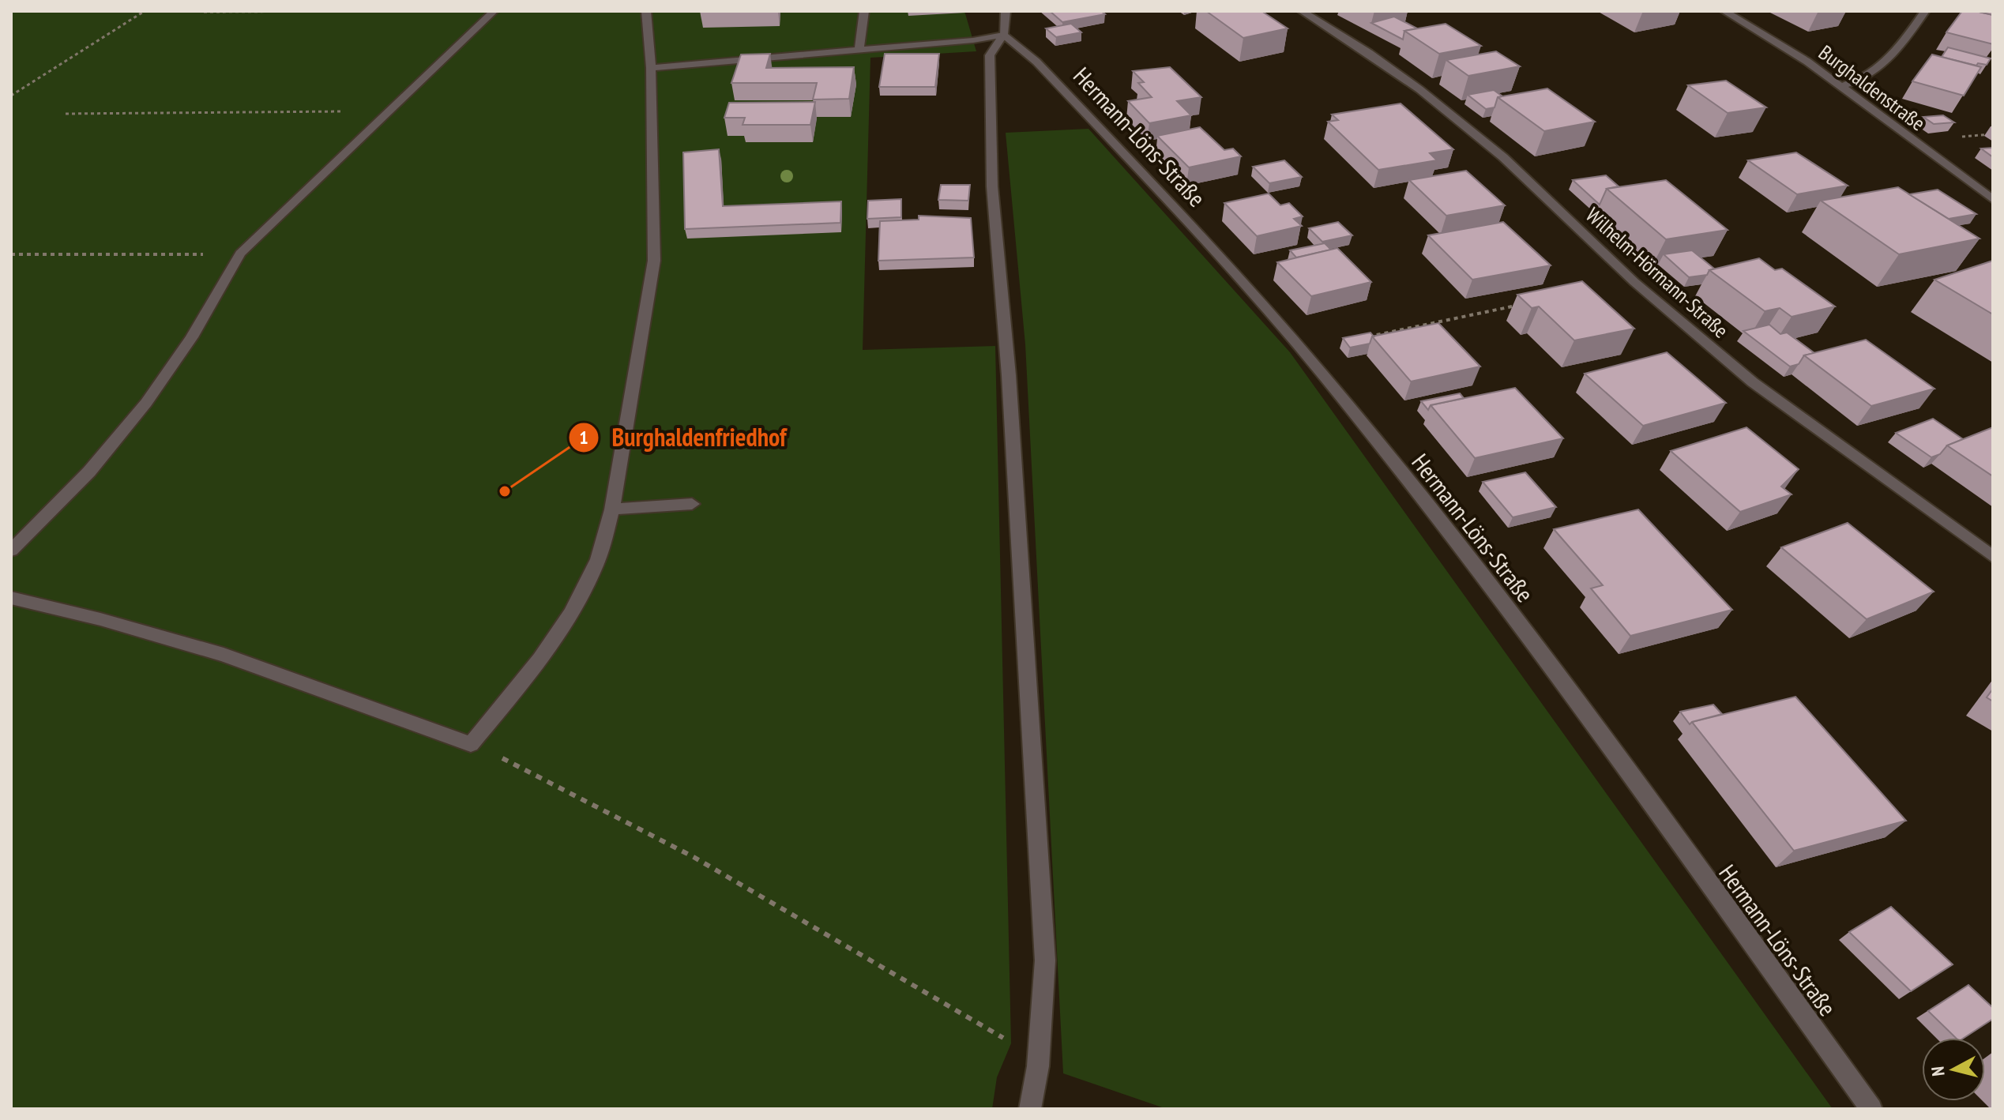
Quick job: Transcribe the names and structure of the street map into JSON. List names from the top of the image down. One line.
{"streets":{"street":["Burghaldenstraße","Hermann-Löns-Straße","Wilhelm-Hörmann-Straße"]},"places":["Burghaldenfriedhof"],"north":"left"}
